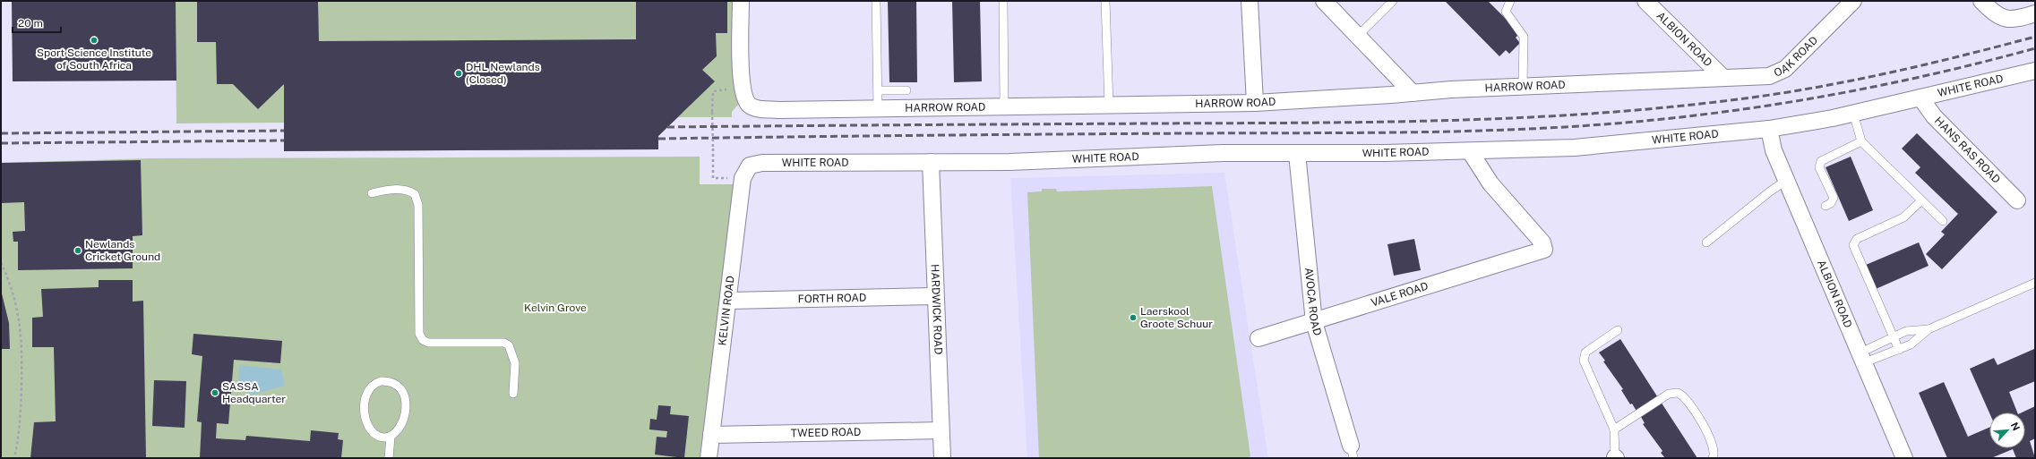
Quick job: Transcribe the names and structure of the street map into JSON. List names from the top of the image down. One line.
{"streets":{"street":["ALBION ROAD","OAK ROAD","WHITE ROAD","HARROW ROAD","HANS RAS ROAD","VALE ROAD","FORTH ROAD","AVOCA ROAD","HARDWICK ROAD","KELVIN ROAD","TWEED ROAD"]},"crossings":[["ALBION ROAD","OAK ROAD"],["ALBION ROAD","WHITE ROAD"],["ALBION ROAD","HARROW ROAD"],["OAK ROAD","HARROW ROAD"],["WHITE ROAD","HANS RAS ROAD"],["WHITE ROAD","VALE ROAD"],["WHITE ROAD","AVOCA ROAD"],["WHITE ROAD","HARDWICK ROAD"],["WHITE ROAD","KELVIN ROAD"],["VALE ROAD","AVOCA ROAD"],["FORTH ROAD","HARDWICK ROAD"],["FORTH ROAD","KELVIN ROAD"],["HARDWICK ROAD","TWEED ROAD"],["KELVIN ROAD","TWEED ROAD"]],"parks":["Kelvin Grove"],"places":["Sport Science Institute of South Africa","DHL Newlands (Closed)","Newlands Cricket Ground","Laerskool Groote Schuur","SASSA Headquarter"],"scale_bar":"20 m","north":"top right"}
